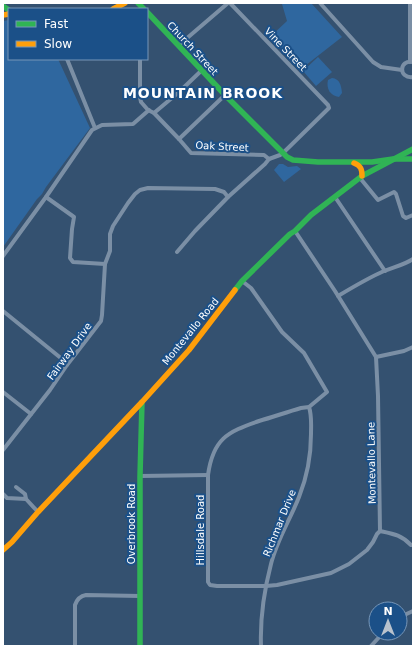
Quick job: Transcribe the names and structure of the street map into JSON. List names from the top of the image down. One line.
{"streets":{"main road":["Church Street","Montevallo Road","Overbrook Road"],"street":["Vine Street","Oak Street","Fairway Drive","Montevallo Lane","Richmar Drive","Hillsdale Road"]},"crossings":[["Church Street","Vine Street"],["Church Street","Montevallo Road"],["Montevallo Road","Montevallo Lane"],["Montevallo Road","Overbrook Road"],["Richmar Drive","Hillsdale Road"]],"districts":["MOUNTAIN BROOK"],"legend":["Fast","Slow"],"north":"top"}
